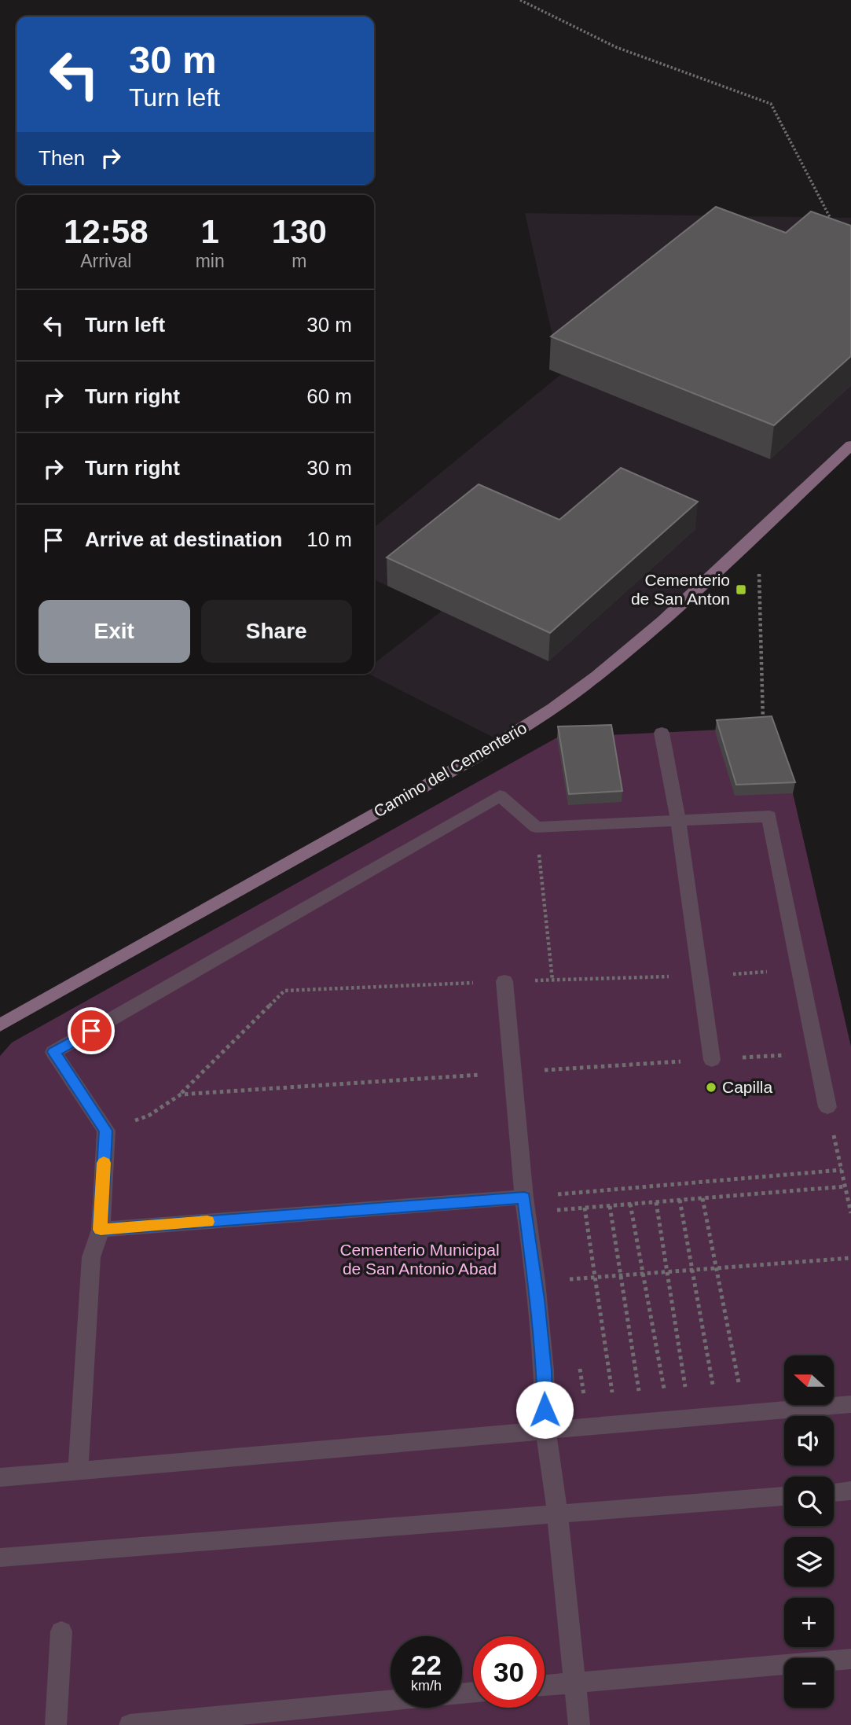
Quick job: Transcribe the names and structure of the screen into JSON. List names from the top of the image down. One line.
{"streets":{"main road":["Camino del Cementerio"]},"parks":["Cementerio Municipal de San Antonio Abad"],"places":{"transit":["Cementerio de San Anton"],"other":["Capilla"]},"north":"left","page":{"turn":["30 m","Turn left"],"then":"Then","eta":["12:58","Arrival","1","min","130","m"],"list":[{"name":"Turn left","value":"30 m"},{"name":"Turn right","value":"60 m"},{"name":"Turn right","value":"30 m"},{"name":"Arrive at destination","value":"10 m"}],"buttons":["Exit","Share"],"map_buttons":["+","−"],"speed":"22 km/h","limit":"30"}}
